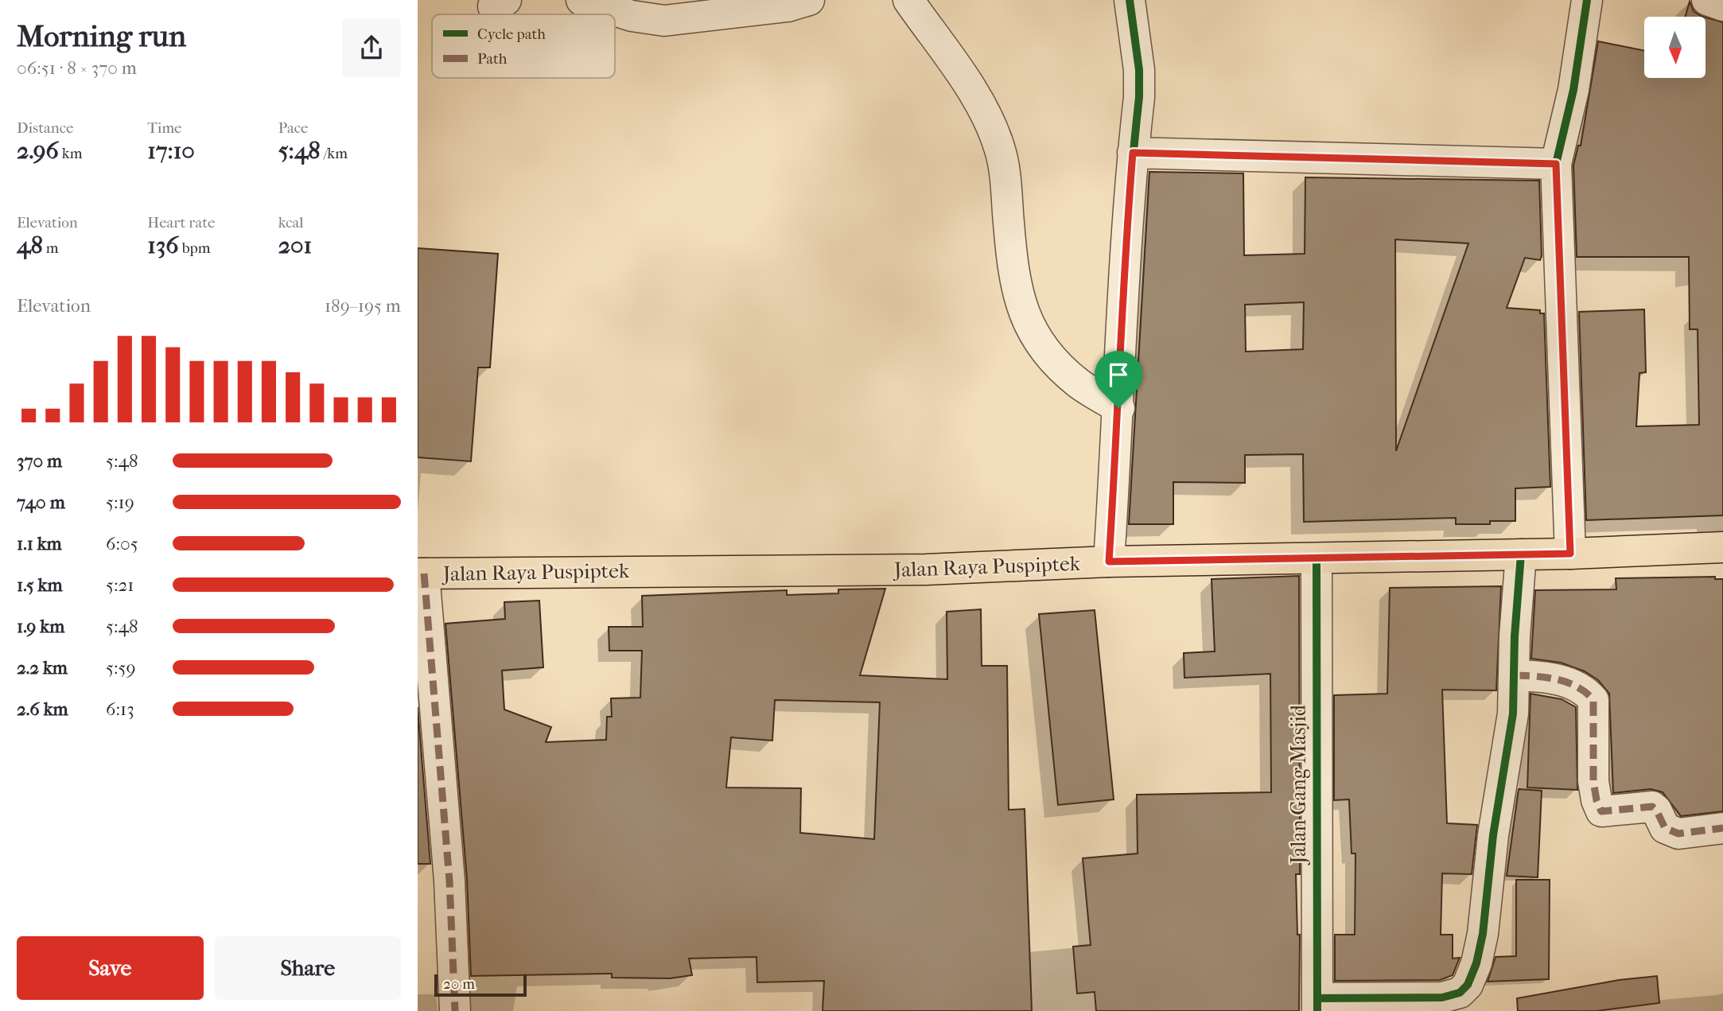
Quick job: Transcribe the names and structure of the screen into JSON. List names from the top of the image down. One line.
{"streets":{"main road":["Jalan Raya Puspiptek"],"street":["Jalan Gang Masjid"]},"crossings":[["Jalan Raya Puspiptek","Jalan Gang Masjid"]],"legend":["Cycle path","Path"],"scale_bar":"20 m","north":"bottom","page":{"heading":["Morning run","06:51 · 8 × 370 m"],"stats":[["Distance","2.96 km"],["Time","17:10"],["Pace","5:48 /km"],["Elevation","48 m"],["Heart rate","136 bpm"],["kcal","201"]],"chart":["Elevation","189–195 m"],"list":[{"name":"370 m","note":"5:48"},{"name":"740 m","note":"5:19"},{"name":"1.1 km","note":"6:05"},{"name":"1.5 km","note":"5:21"},{"name":"1.9 km","note":"5:48"},{"name":"2.2 km","note":"5:59"},{"name":"2.6 km","note":"6:13"}],"buttons":["Save","Share"],"scale":"20 m"}}
